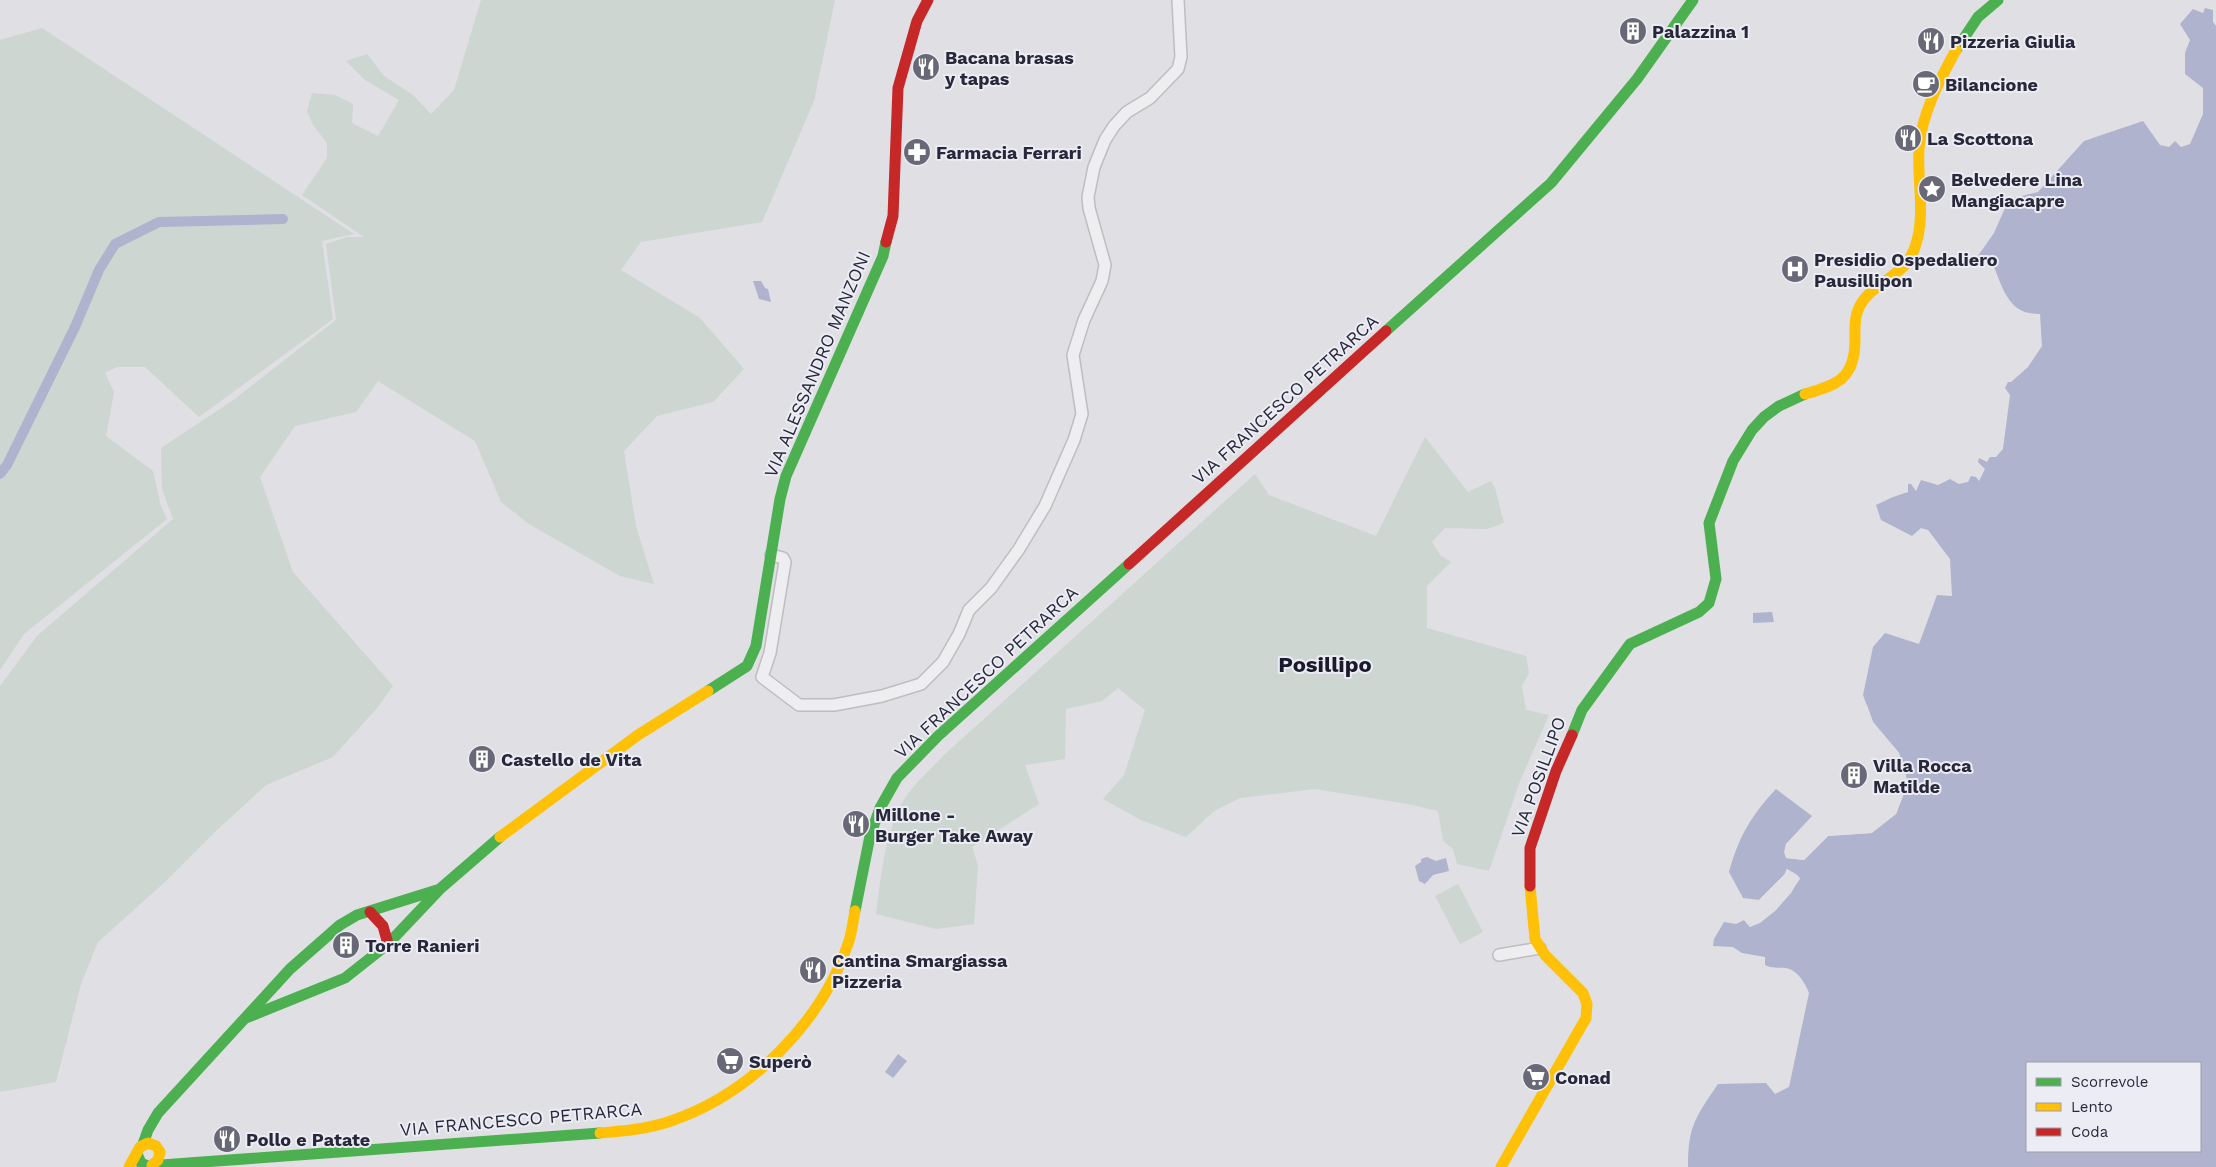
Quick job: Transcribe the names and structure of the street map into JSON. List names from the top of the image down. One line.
{"streets":{"street":["VIA ALESSANDRO MANZONI","VIA FRANCESCO PETRARCA","VIA POSILLIPO"]},"crossings":[["VIA ALESSANDRO MANZONI","VIA FRANCESCO PETRARCA"]],"districts":["Posillipo"],"places":{"building":["Palazzina 1","Castello de Vita","Villa Rocca Matilde","Torre Ranieri"],"restaurant":["Pizzeria Giulia","Bacana brasas y tapas","La Scottona","Millone - Burger Take Away","Cantina Smargiassa Pizzeria","Pollo e Patate"],"cafe":["Bilancione"],"pharmacy":["Farmacia Ferrari"],"place":["Belvedere Lina Mangiacapre"],"hospital":["Presidio Ospedaliero Pausillipon"],"supermarket":["Superò","Conad"]},"legend":["Scorrevole","Lento","Coda"]}
